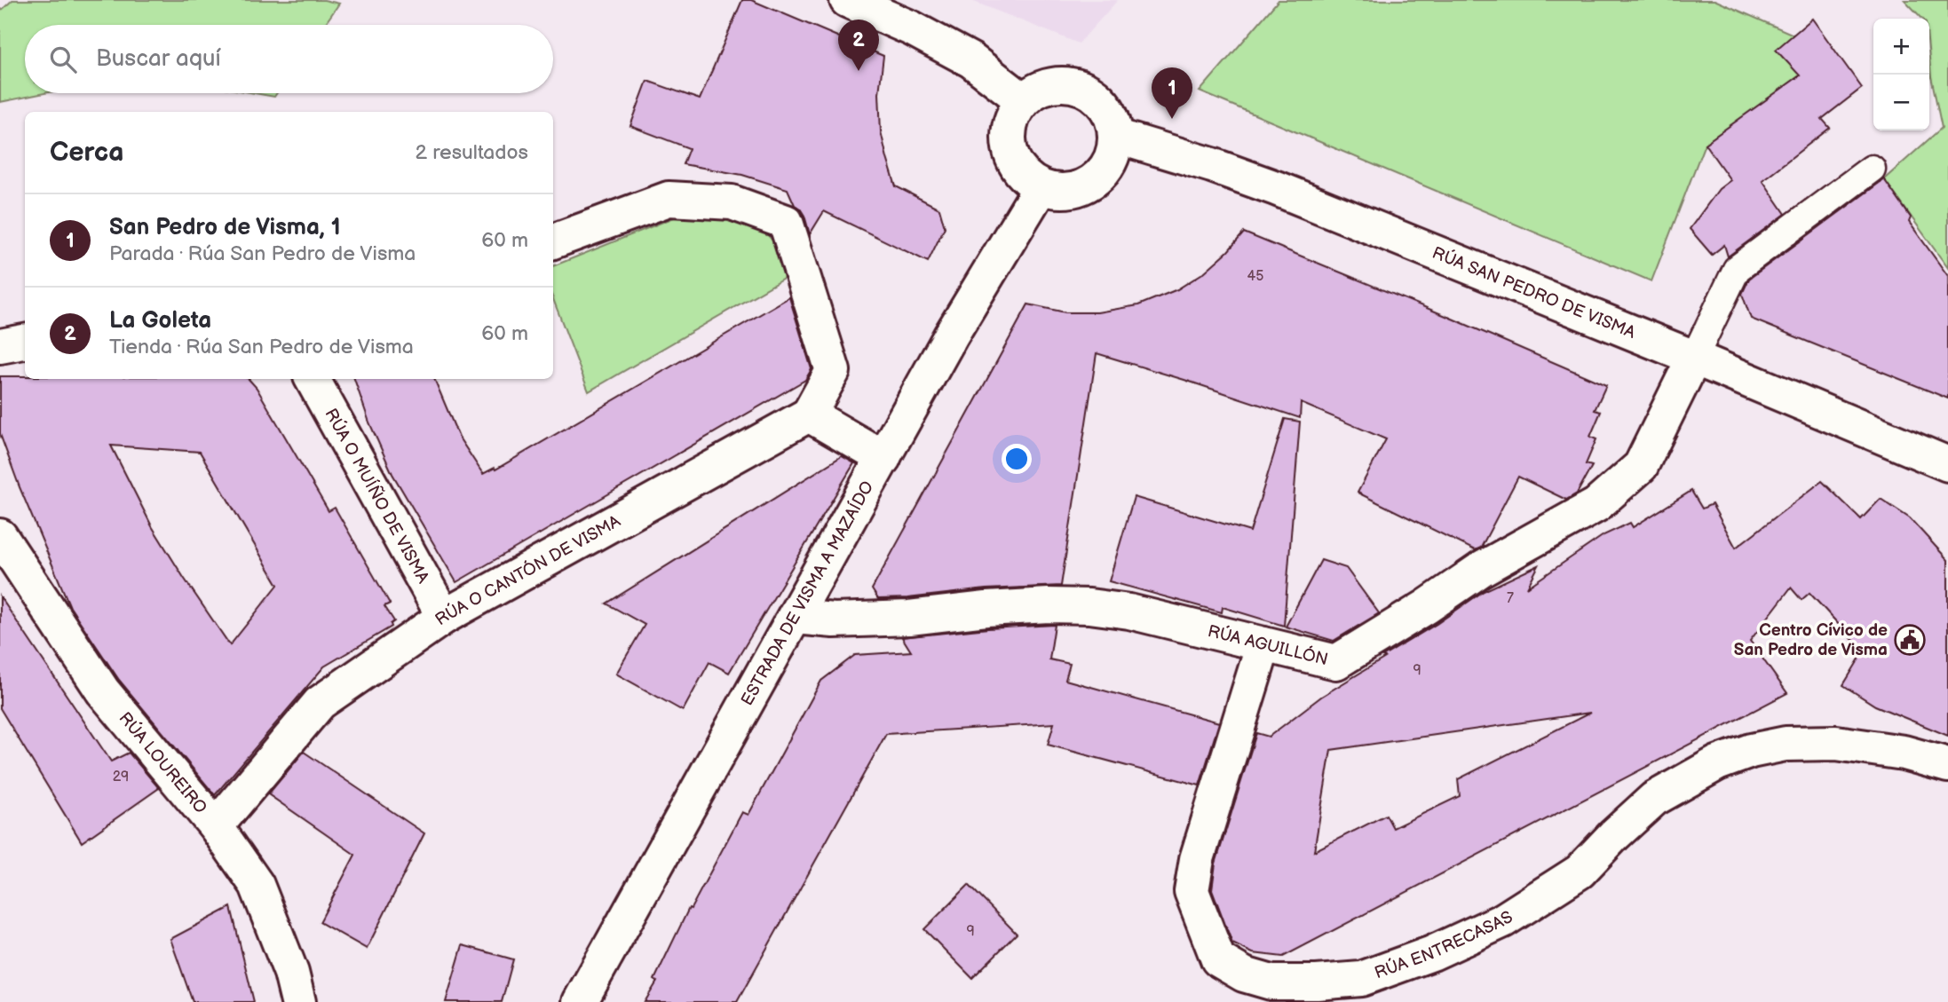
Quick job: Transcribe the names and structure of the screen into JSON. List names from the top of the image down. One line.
{"streets":{"street":["RÚA SAN PEDRO DE VISMA","RÚA O MUÍÑO DE VISMA","RÚA O CANTÓN DE VISMA","ESTRADA DE VISMA A MAZAÍDO","RÚA AGUILLÓN","RÚA LOUREIRO","RÚA ENTRECASAS"]},"crossings":[["RÚA SAN PEDRO DE VISMA","ESTRADA DE VISMA A MAZAÍDO"],["RÚA SAN PEDRO DE VISMA","RÚA AGUILLÓN"],["RÚA O MUÍÑO DE VISMA","RÚA O CANTÓN DE VISMA"],["RÚA O CANTÓN DE VISMA","RÚA LOUREIRO"],["ESTRADA DE VISMA A MAZAÍDO","RÚA AGUILLÓN"],["RÚA AGUILLÓN","RÚA ENTRECASAS"]],"places":{"public building":["Centro Cívico de San Pedro de Visma"]},"house_numbers":["45","7","9","29","9"],"page":{"map_buttons":["+","−"],"pins":["2","1"],"search":"Buscar aquí","heading":["Cerca","2 resultados"],"list":[{"mark":"1","name":"San Pedro de Visma, 1","note":"Parada · Rúa San Pedro de Visma","value":"60 m"},{"mark":"2","name":"La Goleta","note":"Tienda · Rúa San Pedro de Visma","value":"60 m"}]}}
